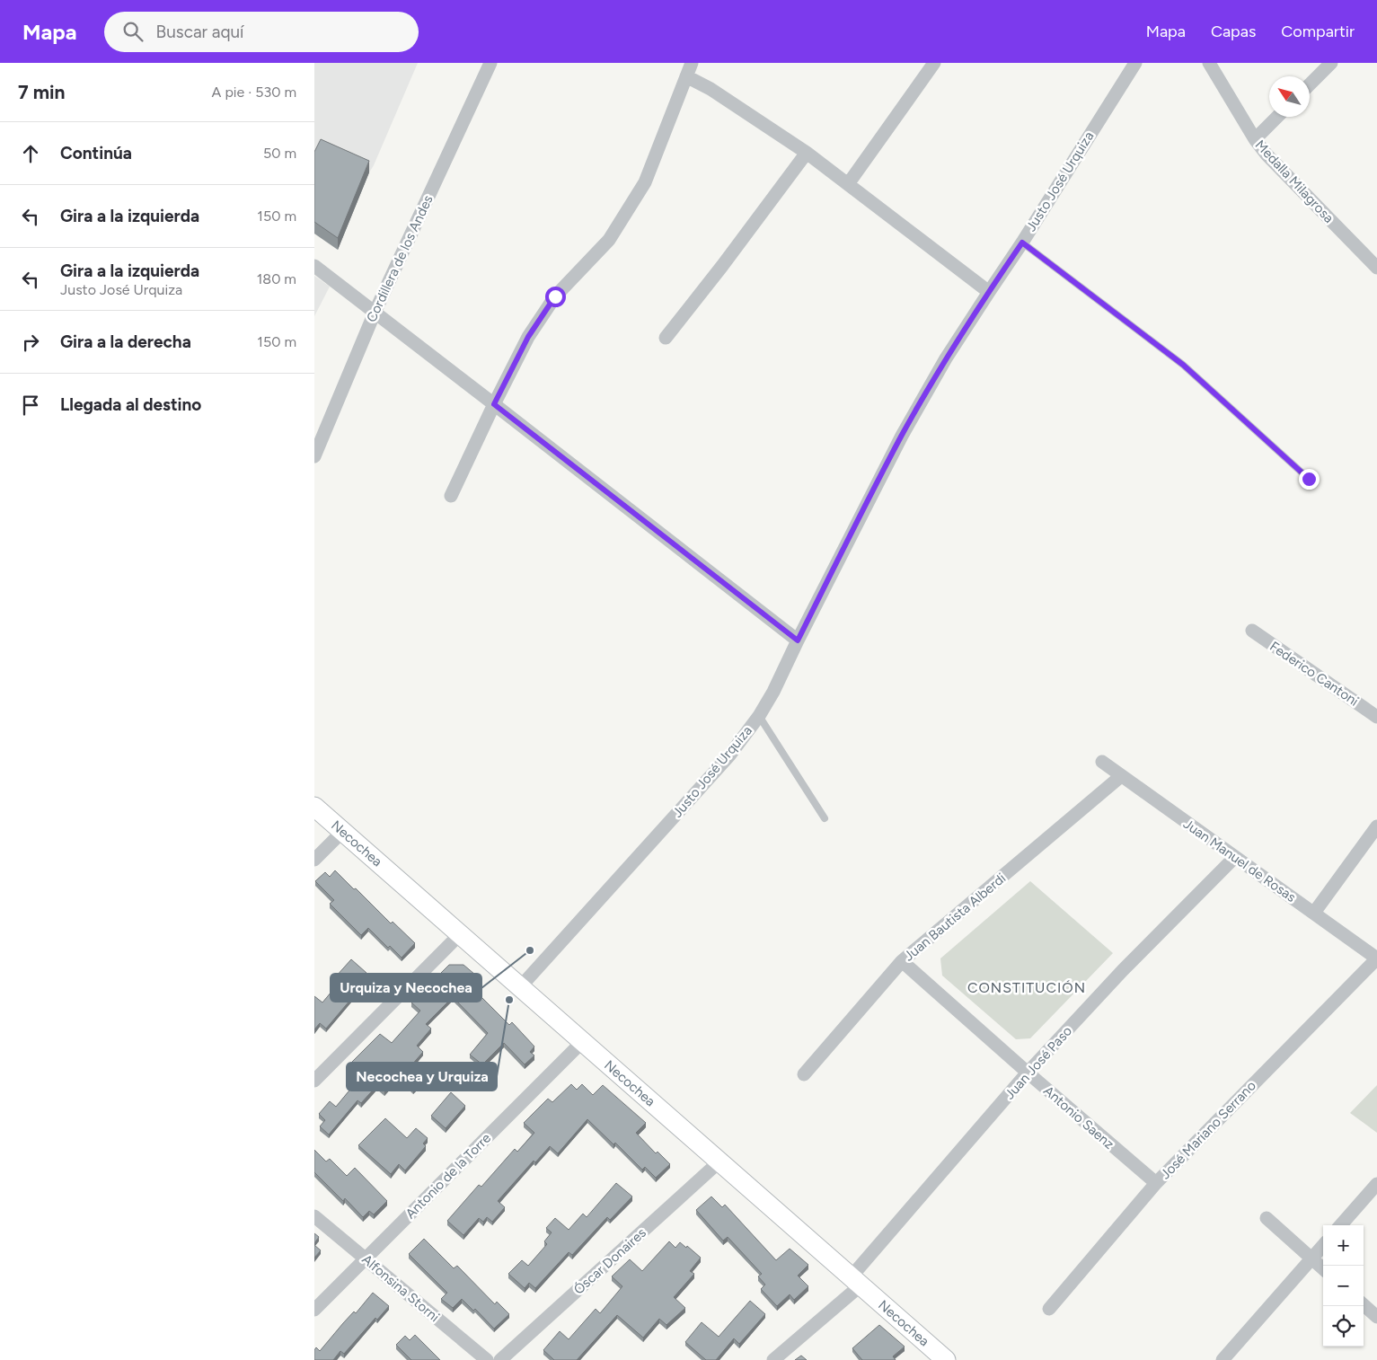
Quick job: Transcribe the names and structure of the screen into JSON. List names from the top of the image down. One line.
{"streets":{"main road":["Necochea"],"street":["Justo José Urquiza","Medalla Milagrosa","Cordillera de los Andes","Federico Cantoni","Juan Manuel de Rosas","Juan Bautista Alberdi","Juan José Paso","Antonio Saenz","José Mariano Serrano","Antonio de la Torre","Óscar Donaires","Alfonsina Storni"]},"crossings":[["Justo José Urquiza","Necochea"],["Necochea","Juan José Paso"],["Necochea","Antonio de la Torre"],["Necochea","Óscar Donaires"],["Juan Manuel de Rosas","Juan Bautista Alberdi"],["Juan Manuel de Rosas","Juan José Paso"],["Juan Manuel de Rosas","José Mariano Serrano"],["Juan Bautista Alberdi","Antonio Saenz"],["Juan José Paso","Antonio Saenz"],["Antonio Saenz","José Mariano Serrano"],["Antonio de la Torre","Alfonsina Storni"]],"districts":["CONSTITUCIÓN"],"places":["Urquiza y Necochea","Necochea y Urquiza"],"north":"top left","page":{"header":"Mapa","search":"Buscar aquí","nav":["Mapa","Capas","Compartir"],"heading":["7 min","A pie · 530 m"],"list":[["Continúa","50 m"],["Gira a la izquierda","150 m"],["Gira a la izquierda","Justo José Urquiza","180 m"],["Gira a la derecha","150 m"],"Llegada al destino"],"map_buttons":["+","−"]}}
